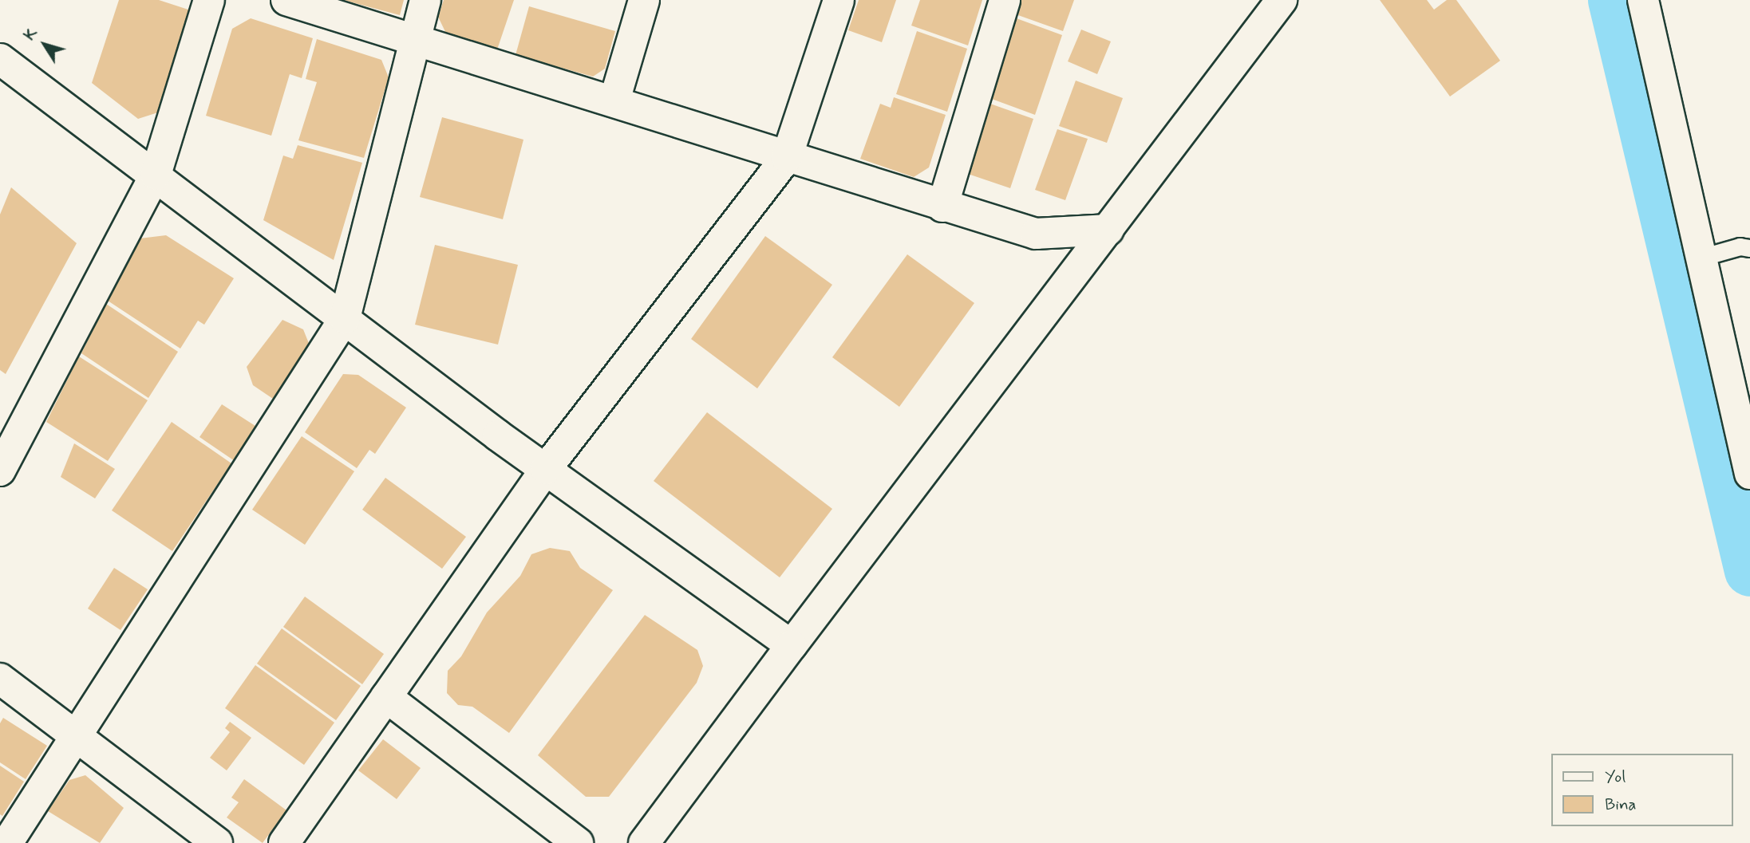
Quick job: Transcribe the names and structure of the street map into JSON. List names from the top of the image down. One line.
{"legend":["Yol","Bina"],"north":"top left"}
